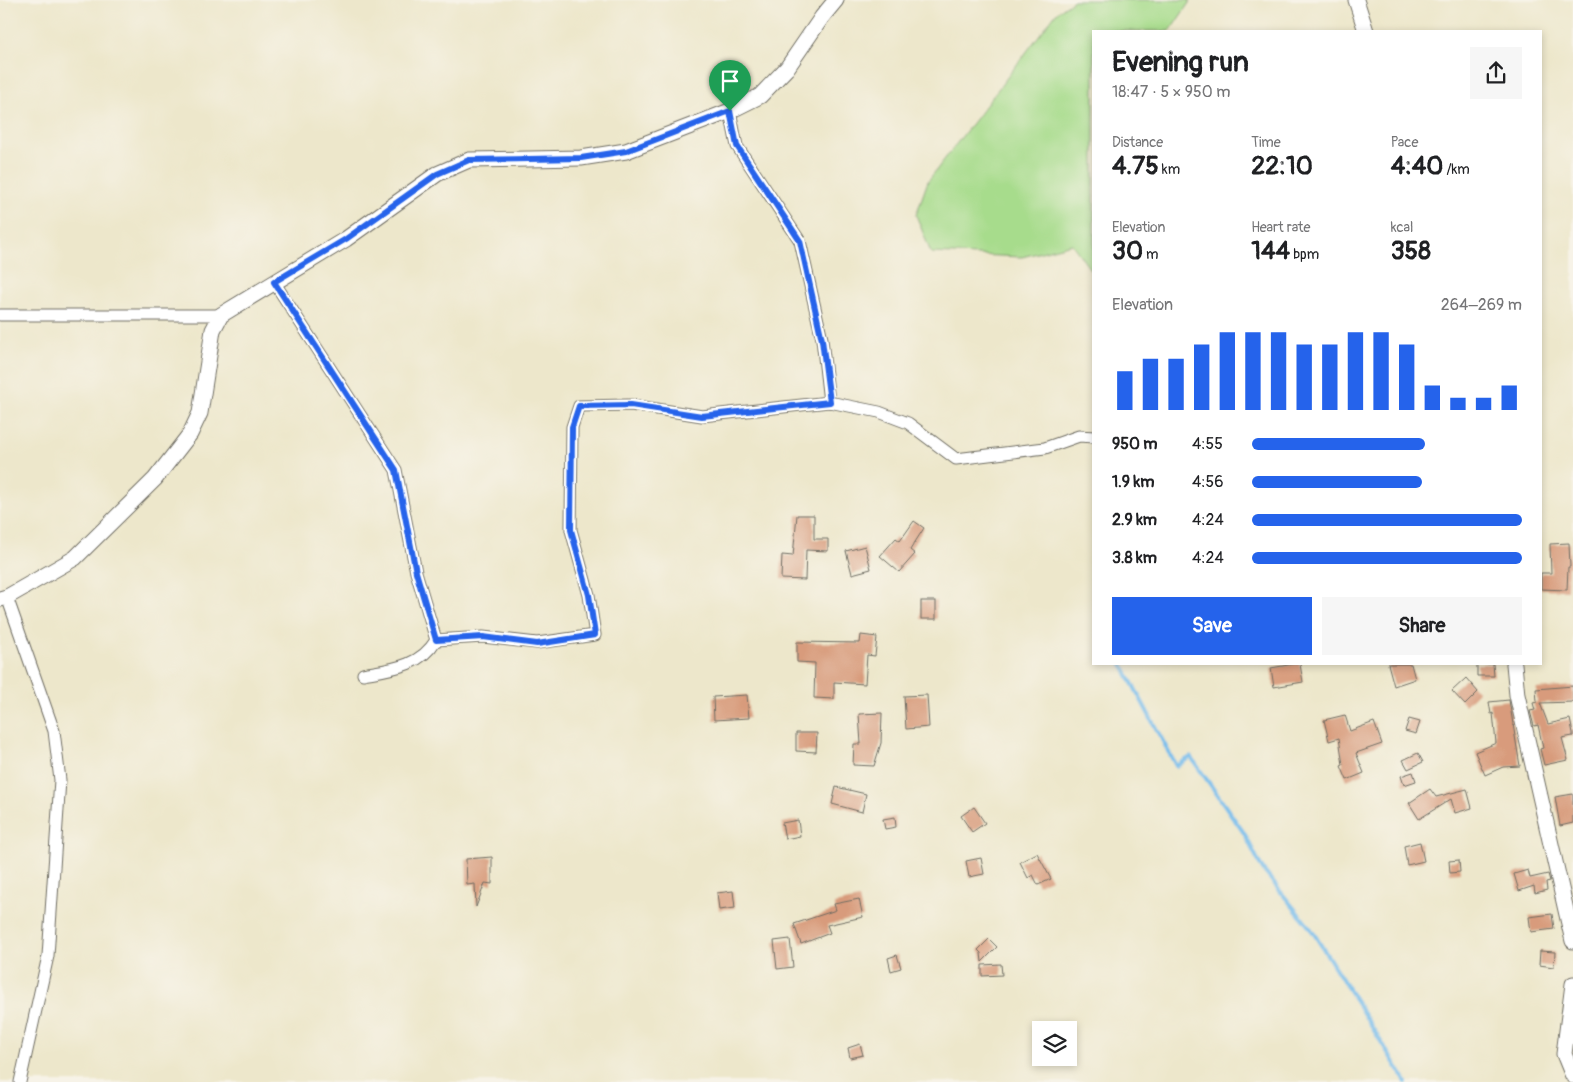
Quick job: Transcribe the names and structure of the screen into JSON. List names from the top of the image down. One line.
{"page":{"heading":["Evening run","18:47 · 5 × 950 m"],"stats":[["Distance","4.75 km"],["Time","22:10"],["Pace","4:40 /km"],["Elevation","30 m"],["Heart rate","144 bpm"],["kcal","358"]],"chart":["Elevation","264–269 m"],"list":[{"name":"950 m","note":"4:55"},{"name":"1.9 km","note":"4:56"},{"name":"2.9 km","note":"4:24"},{"name":"3.8 km","note":"4:24"}],"buttons":["Save","Share"]}}
